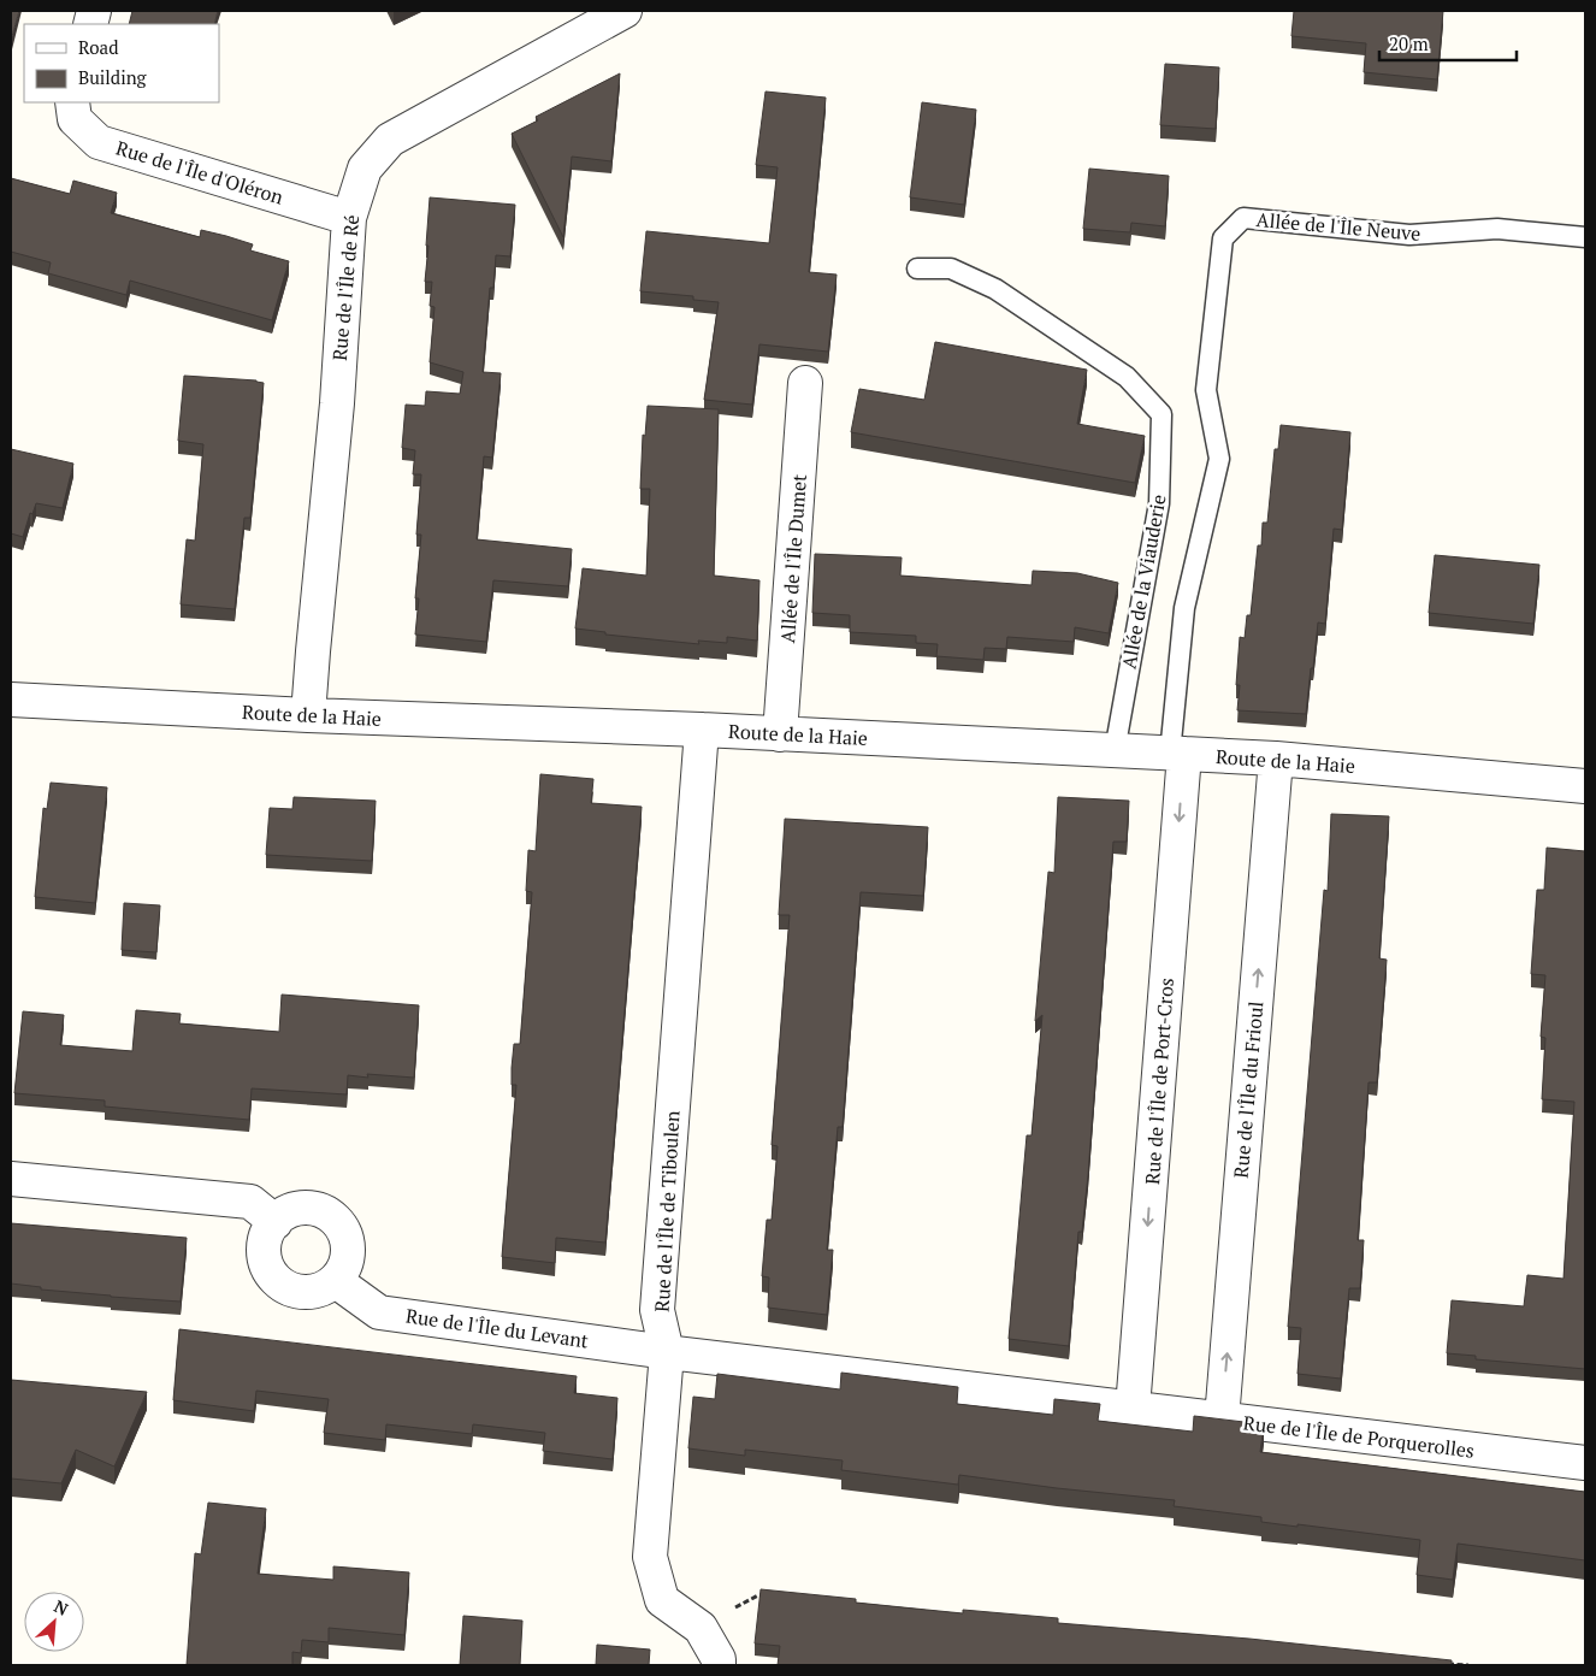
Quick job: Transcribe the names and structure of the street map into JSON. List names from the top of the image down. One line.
{"streets":{"street":["Rue de l'Île d'Oléron","Rue de l'Île de Ré","Allée de l'Île Dumet","Route de la Haie","Rue de l'Île de Port-Cros","Rue de l'Île du Frioul","Rue de l'Île de Tiboulen","Rue de l'Île du Levant","Rue de l'Île de Porquerolles"],"lane":["Allée de l'Île Neuve","Allée de la Viauderie"]},"crossings":[["Rue de l'Île d'Oléron","Rue de l'Île de Ré"],["Allée de l'Île Neuve","Route de la Haie"],["Allée de l'Île Neuve","Rue de l'Île de Port-Cros"],["Rue de l'Île de Ré","Route de la Haie"],["Allée de l'Île Dumet","Route de la Haie"],["Allée de la Viauderie","Route de la Haie"],["Route de la Haie","Rue de l'Île de Port-Cros"],["Route de la Haie","Rue de l'Île du Frioul"],["Route de la Haie","Rue de l'Île de Tiboulen"],["Rue de l'Île de Port-Cros","Rue de l'Île de Porquerolles"],["Rue de l'Île du Frioul","Rue de l'Île de Porquerolles"],["Rue de l'Île de Tiboulen","Rue de l'Île du Levant"],["Rue de l'Île de Tiboulen","Rue de l'Île de Porquerolles"],["Rue de l'Île du Levant","Rue de l'Île de Porquerolles"]],"one_way":["Rue de l'Île de Port-Cros","Rue de l'Île du Frioul"],"legend":["Road","Building"],"scale_bar":"20 m","north":"top right"}
